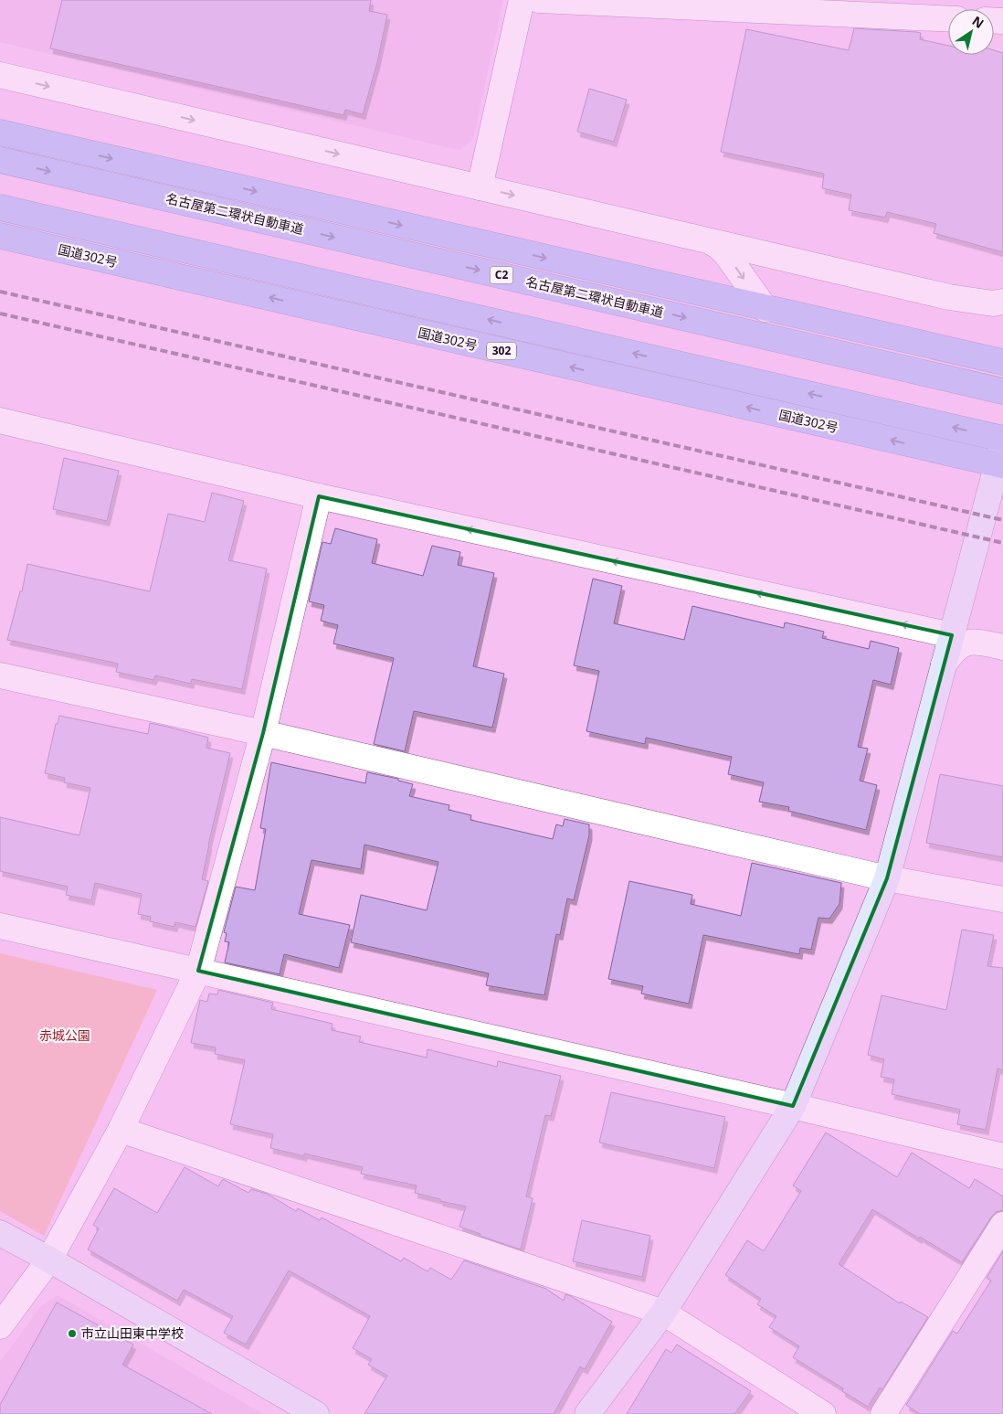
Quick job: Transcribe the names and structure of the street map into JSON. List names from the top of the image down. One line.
{"streets":{"highway":["名古屋第二環状自動車道","国道302号","C2","302"]},"parks":["赤城公園"],"places":["市立山田東中学校"],"north":"top right"}
